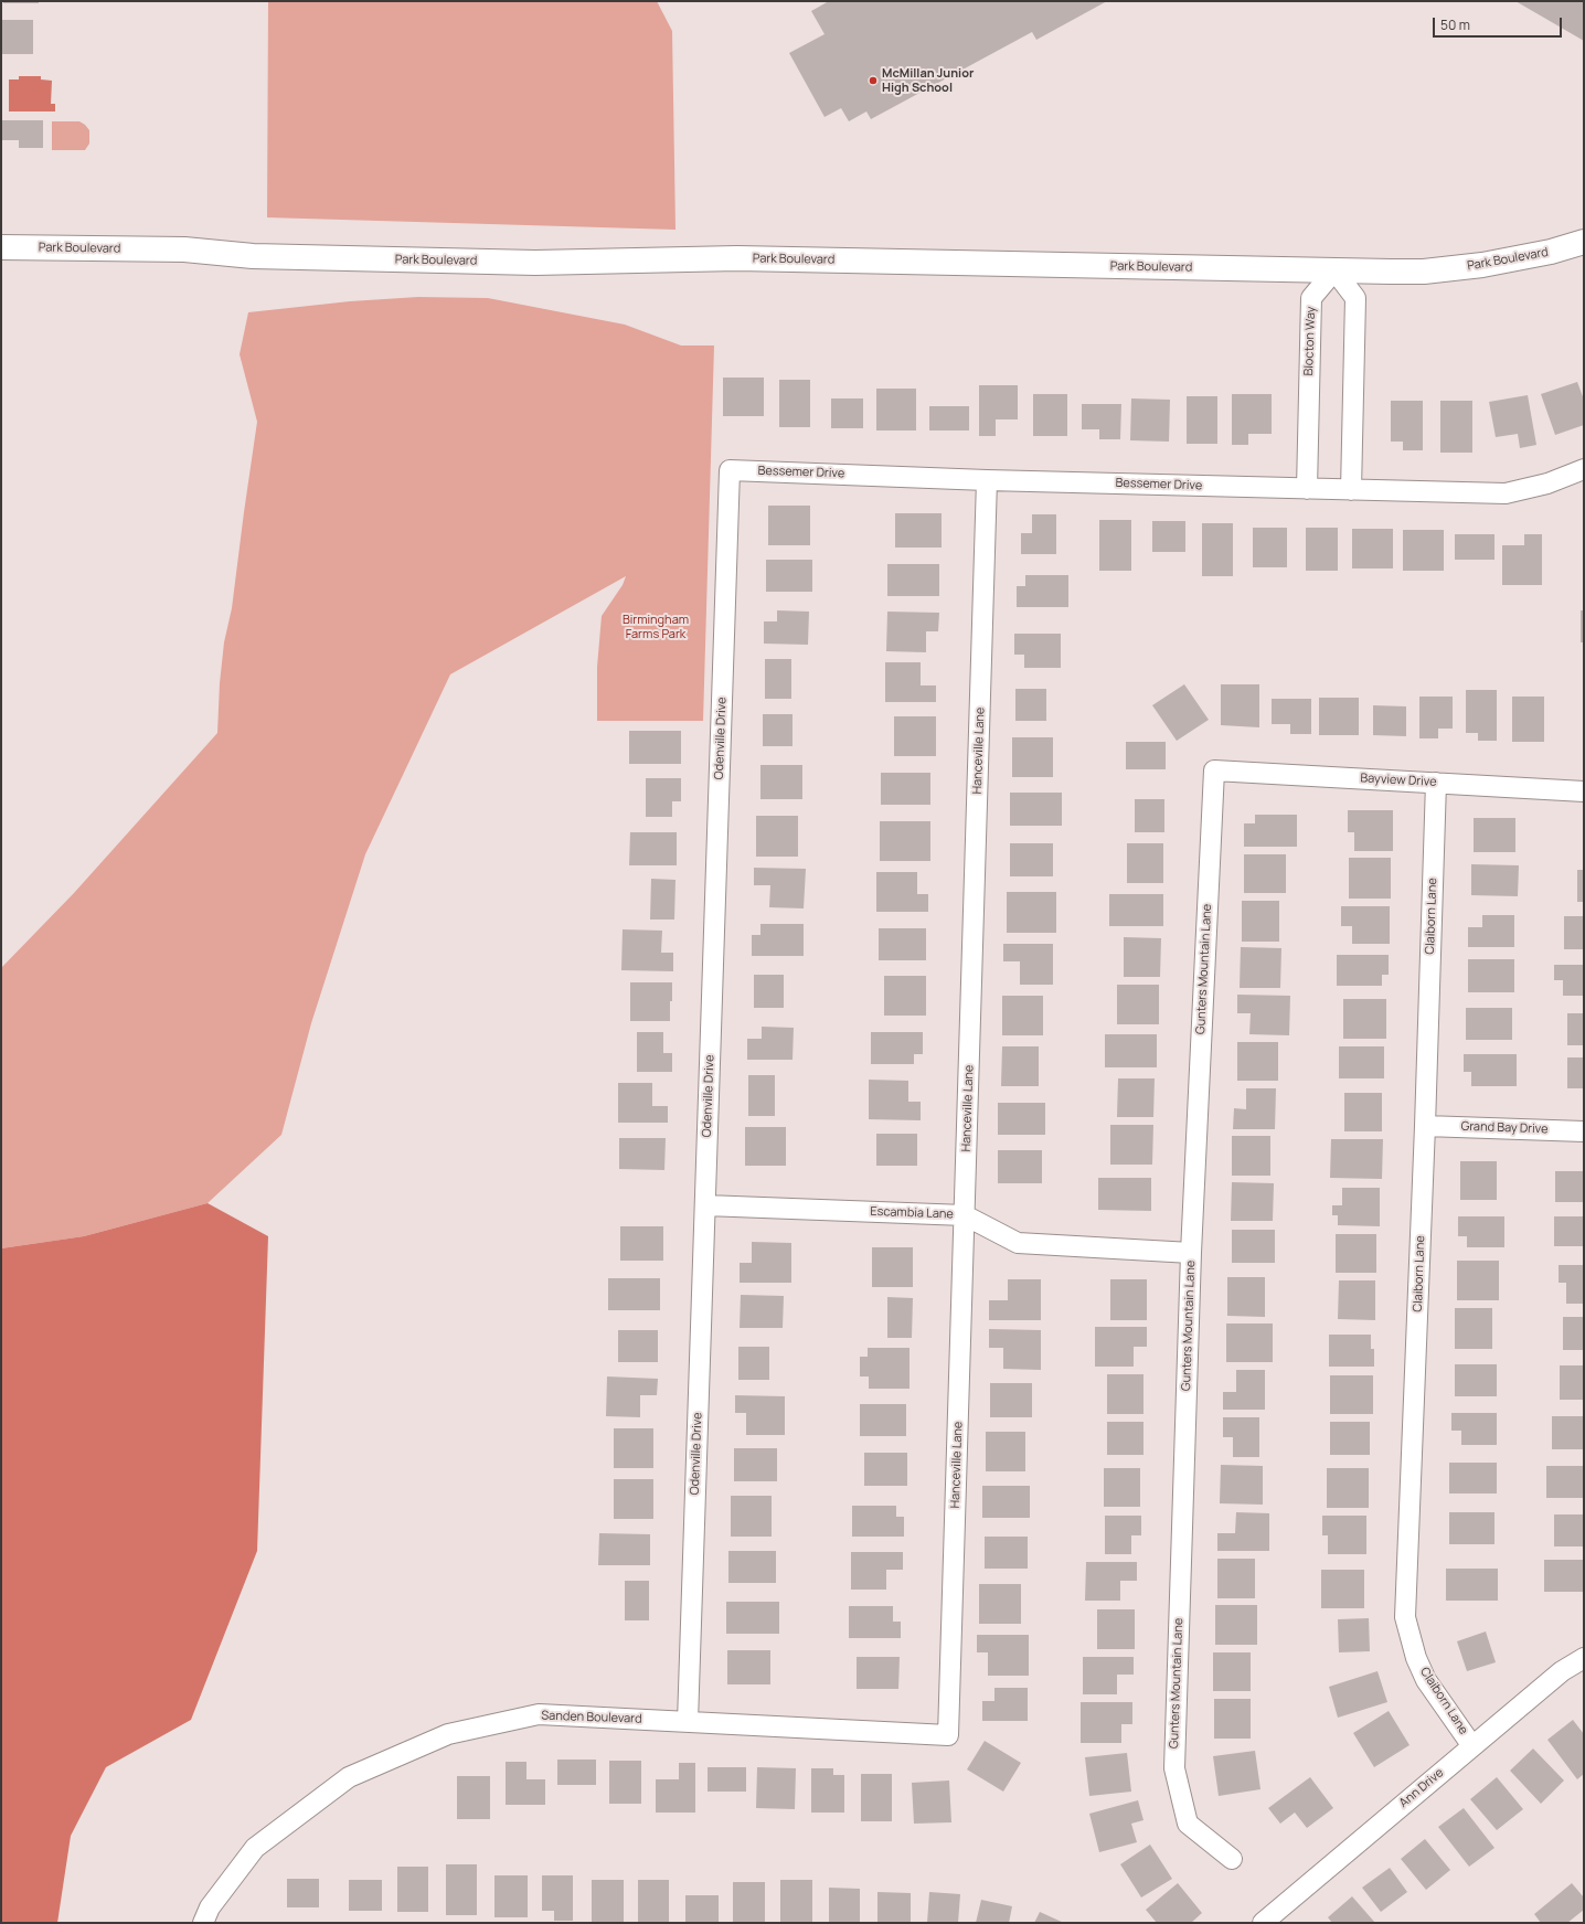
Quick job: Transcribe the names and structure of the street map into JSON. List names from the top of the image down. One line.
{"streets":{"main road":["Park Boulevard"],"street":["Blocton Way","Bessemer Drive","Odenville Drive","Hanceville Lane","Bayview Drive","Claiborn Lane","Gunters Mountain Lane","Grand Bay Drive","Escambia Lane","Sanden Boulevard","Ann Drive"]},"crossings":[["Park Boulevard","Blocton Way"],["Blocton Way","Bessemer Drive"],["Bessemer Drive","Odenville Drive"],["Bessemer Drive","Hanceville Lane"],["Odenville Drive","Escambia Lane"],["Odenville Drive","Sanden Boulevard"],["Hanceville Lane","Escambia Lane"],["Hanceville Lane","Sanden Boulevard"],["Bayview Drive","Claiborn Lane"],["Bayview Drive","Gunters Mountain Lane"],["Claiborn Lane","Grand Bay Drive"],["Claiborn Lane","Ann Drive"],["Gunters Mountain Lane","Escambia Lane"]],"parks":["Birmingham Farms Park"],"places":["McMillan Junior High School"],"scale_bar":"50 m"}
